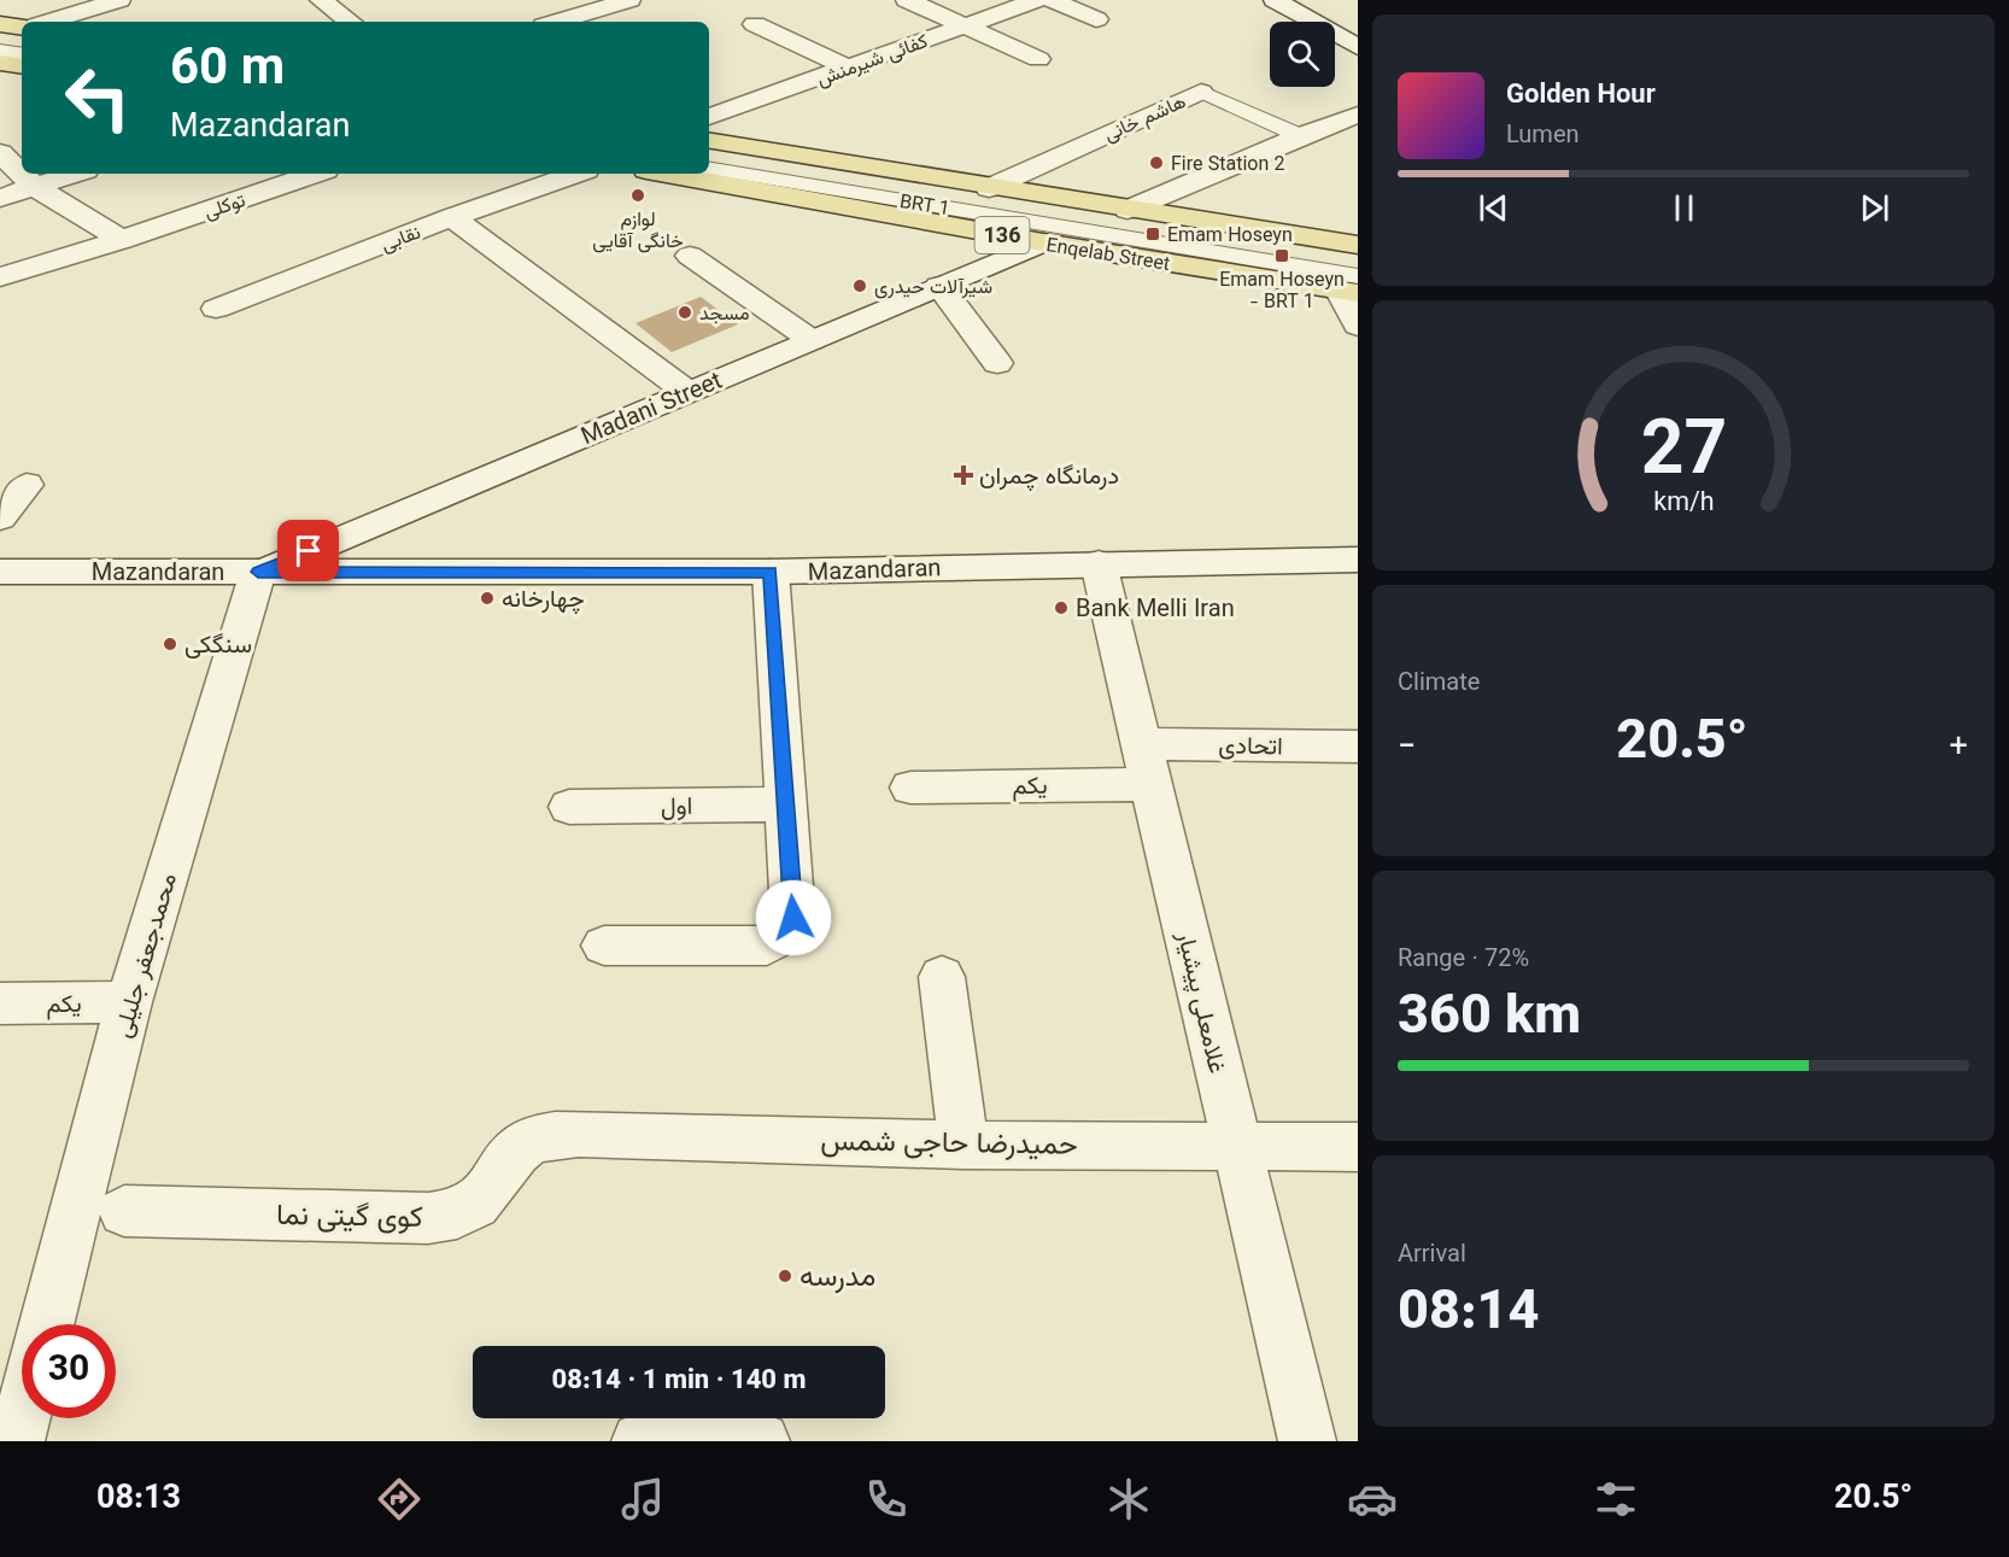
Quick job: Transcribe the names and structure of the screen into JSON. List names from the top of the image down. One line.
{"streets":{"main road":["136","Enqelab Street"],"street":["کفائی شیرمنش","هاشم خانی","توکلی","نقابی","Madani Street","Mazandaran","اتحادی","یکم","اول","محمدجعفر جلیلی","غلامعلی پیشیار","حمیدرضا حاجی شمس","کوی گیتی نما"],"lane":["BRT 1"]},"crossings":[["هاشم خانی","Enqelab Street"],["BRT 1","Enqelab Street"],["Enqelab Street","Madani Street"],["Madani Street","Mazandaran"],["Madani Street","محمدجعفر جلیلی"],["Mazandaran","محمدجعفر جلیلی"],["Mazandaran","غلامعلی پیشیار"],["اتحادی","یکم"],["اتحادی","غلامعلی پیشیار"],["یکم","محمدجعفر جلیلی"],["یکم","غلامعلی پیشیار"],["غلامعلی پیشیار","حمیدرضا حاجی شمس"],["حمیدرضا حاجی شمس","کوی گیتی نما"]],"places":{"other":["Fire Station 2","لوازم خانگی آقایی","شیرآلات حیدری","مسجد","چهارخانه","Bank Melli Iran","سنگکی","مدرسه"],"transit":["Emam Hoseyn","Emam Hoseyn - BRT 1"],"health":["درمانگاه چمران"]},"page":{"turn":["60 m","Mazandaran"],"song":["Golden Hour","Lumen"],"tile":["Climate",["Range · 72%","360 km"],["Arrival","08:14"]],"heat":["−","20.5°","+"],"limit":"30","trip":"08:14 · 1 min · 140 m","tabs":["08:13","20.5°"],"gauge":["27","km/h"]}}
